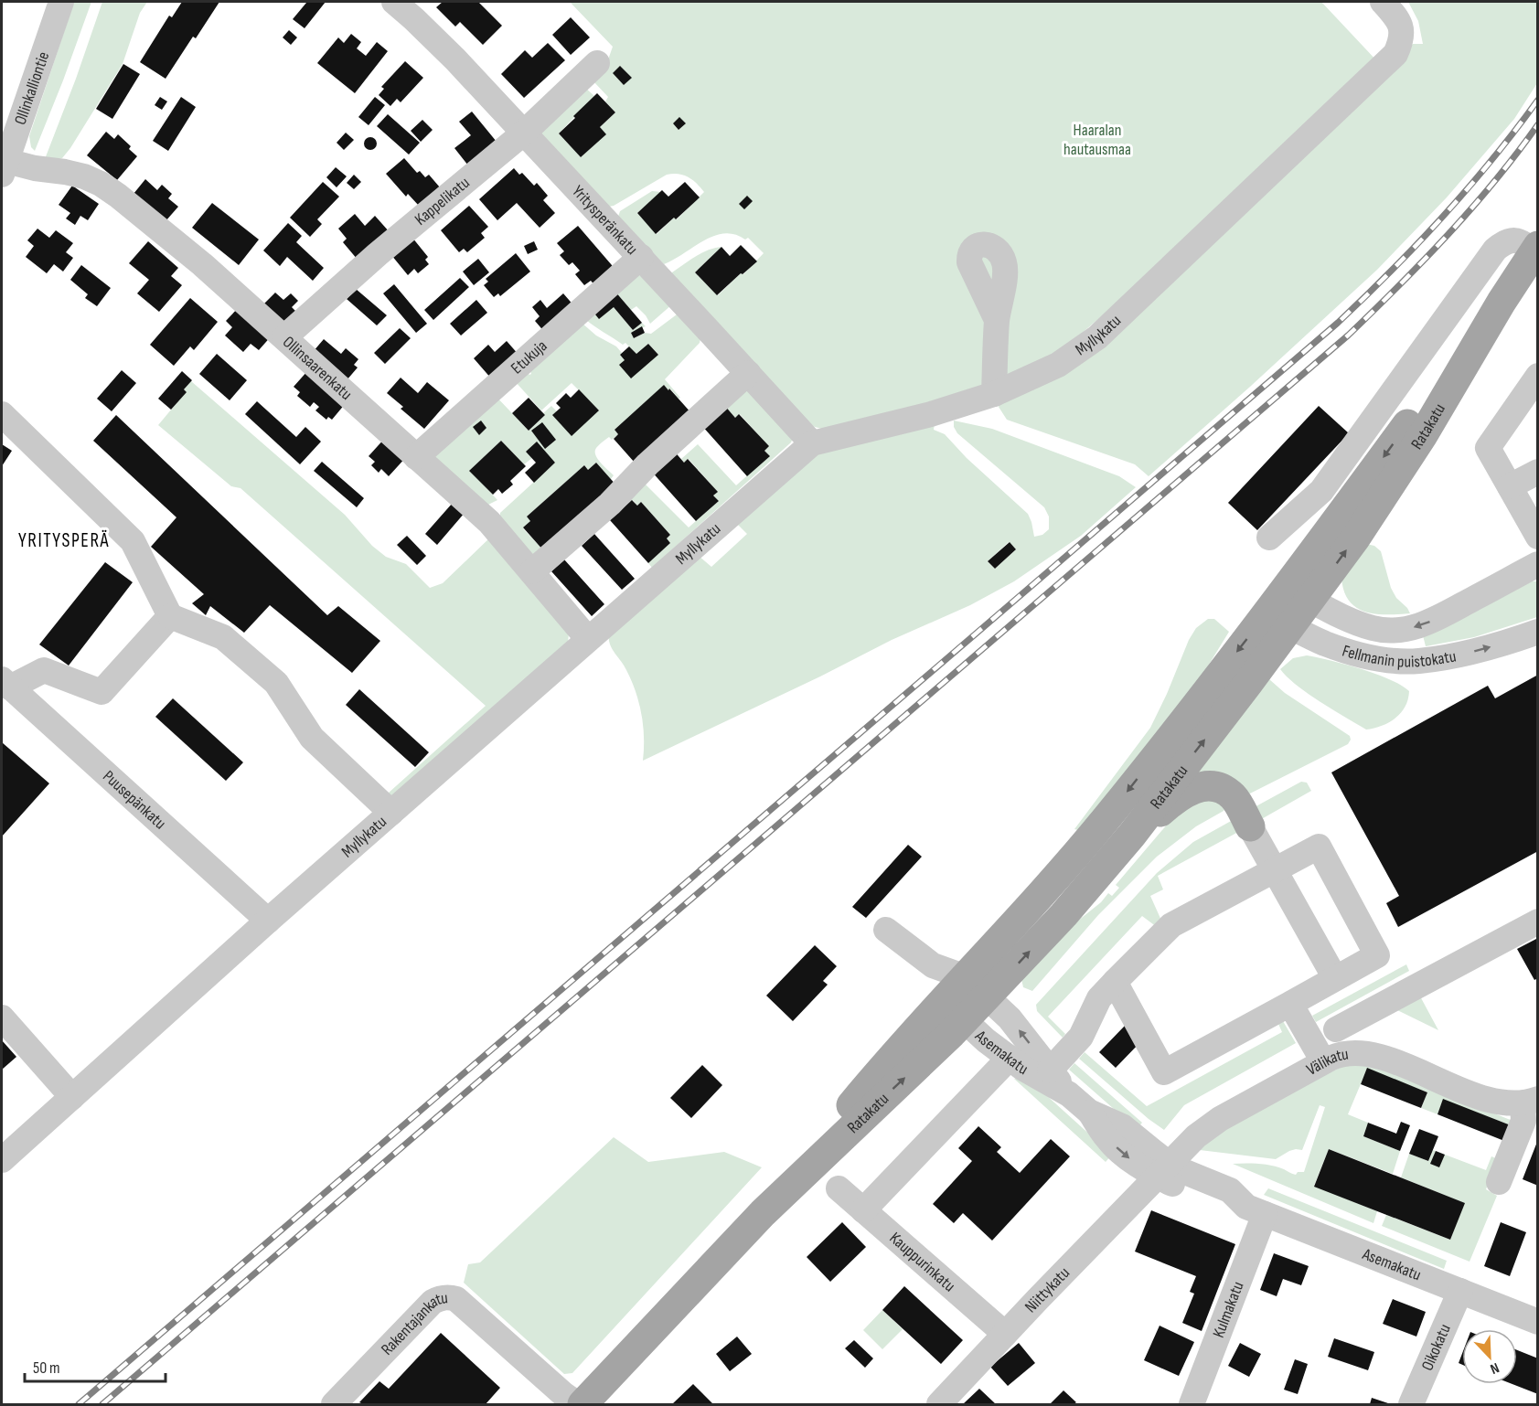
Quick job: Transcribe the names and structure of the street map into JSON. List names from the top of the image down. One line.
{"streets":{"main road":["Ratakatu"],"street":["Ollinkalliontie","Kappelikatu","Yritysperänkatu","Myllykatu","Etukuja","Ollinsaarenkatu","Fellmanin puistokatu","Puusepänkatu","Asemakatu","Välikatu","Kauppurinkatu","Niittykatu","Kulmakatu","Rakentajankatu","Oikokatu"]},"crossings":[["Ollinkalliontie","Ollinsaarenkatu"],["Kappelikatu","Yritysperänkatu"],["Kappelikatu","Ollinsaarenkatu"],["Yritysperänkatu","Myllykatu"],["Yritysperänkatu","Etukuja"],["Myllykatu","Ollinsaarenkatu"],["Myllykatu","Puusepänkatu"],["Etukuja","Ollinsaarenkatu"],["Ratakatu","Fellmanin puistokatu"],["Ratakatu","Asemakatu"],["Ratakatu","Rakentajankatu"],["Asemakatu","Välikatu"],["Asemakatu","Niittykatu"],["Asemakatu","Kulmakatu"],["Asemakatu","Oikokatu"],["Välikatu","Niittykatu"],["Kauppurinkatu","Niittykatu"]],"districts":["YRITYSPERÄ"],"parks":["Haaralan hautausmaa"],"scale_bar":"50 m","north":"bottom right"}
